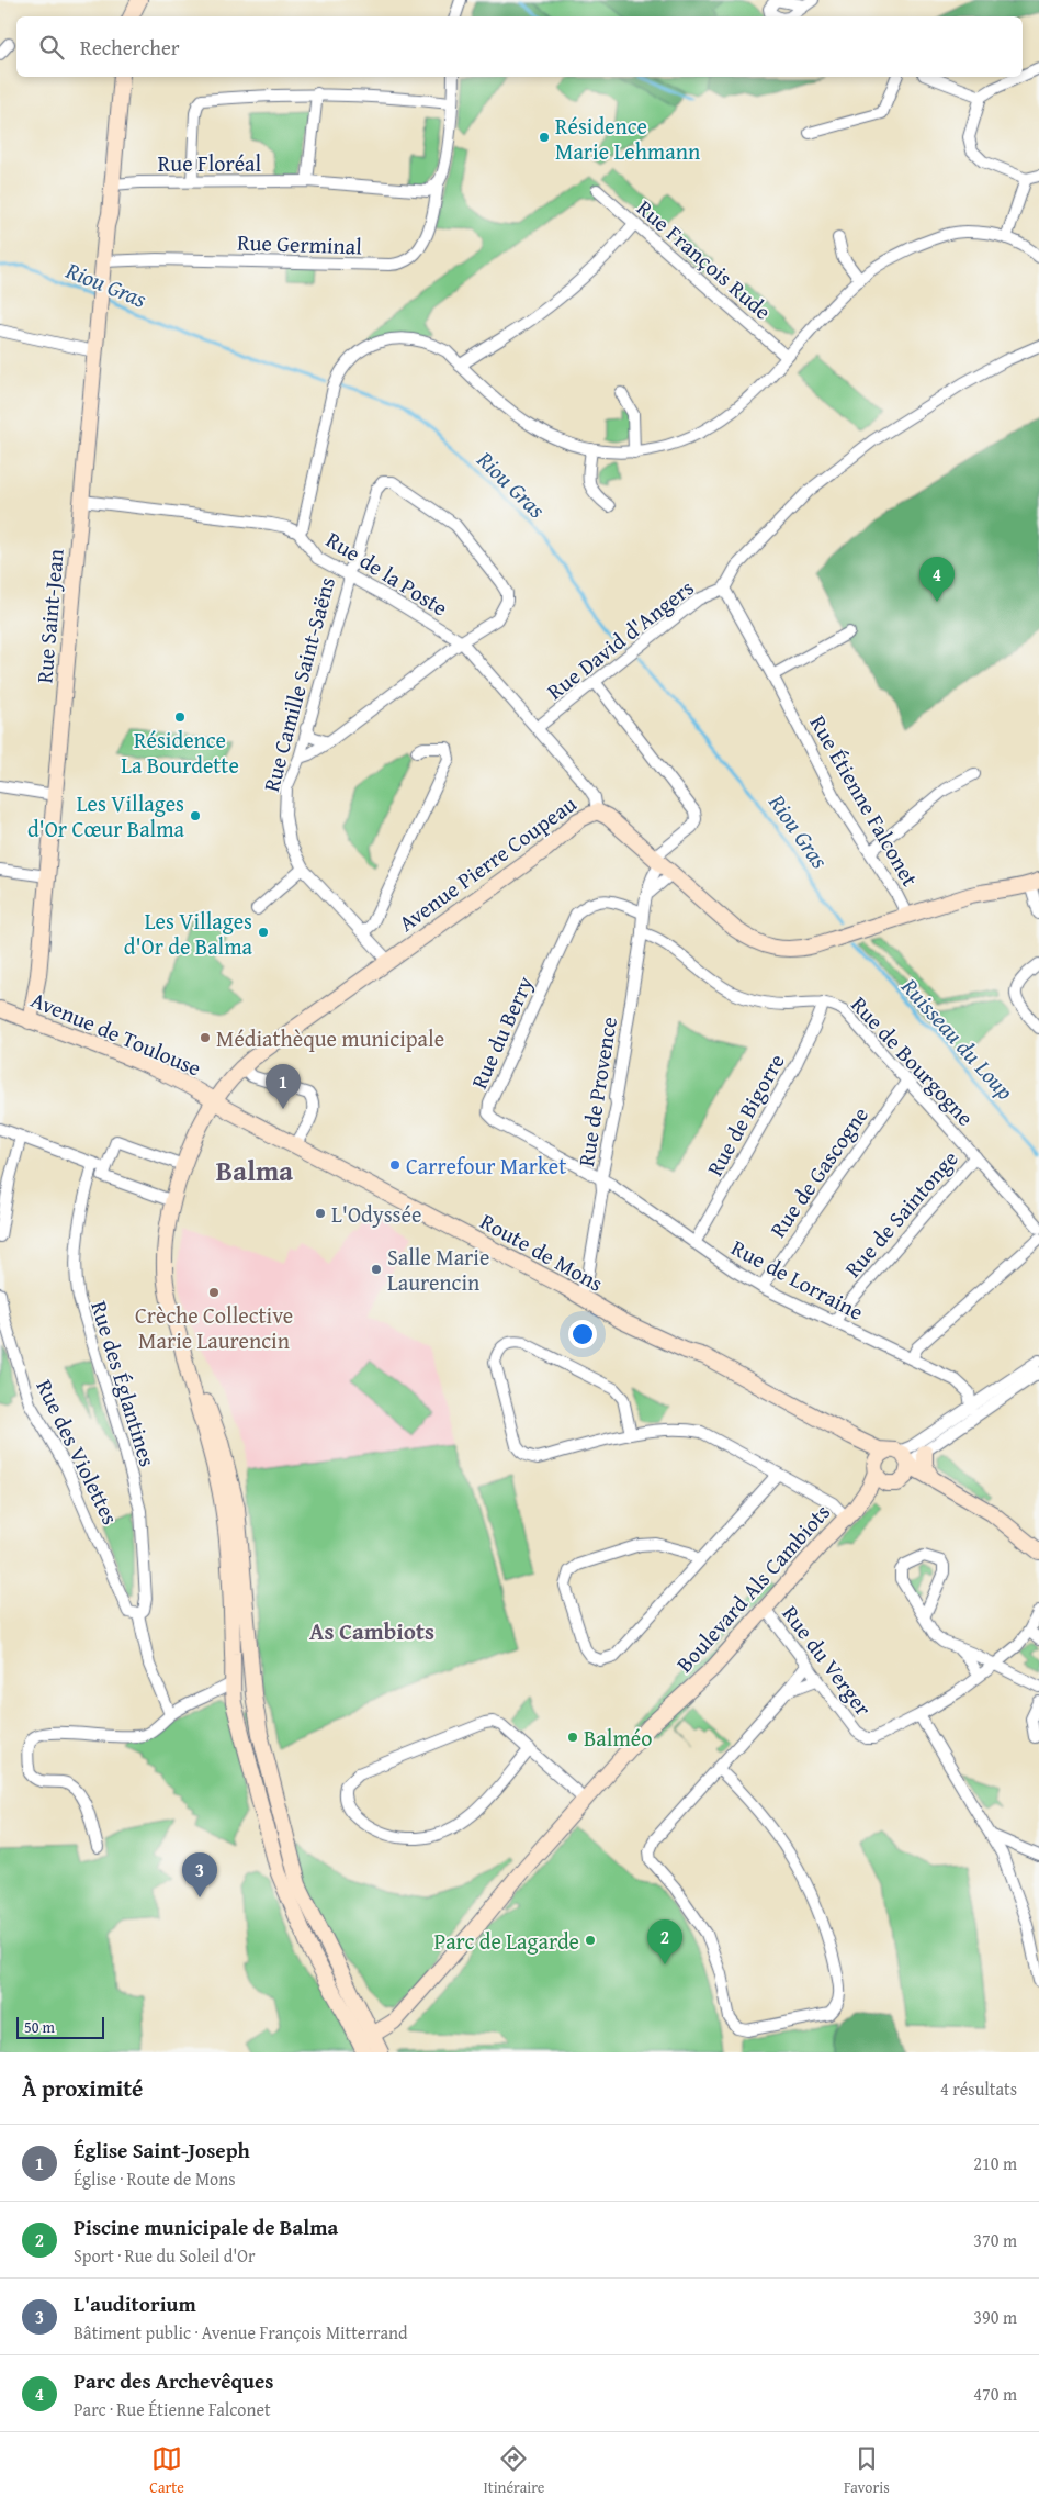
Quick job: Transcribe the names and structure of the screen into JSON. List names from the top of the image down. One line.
{"streets":{"street":["Rue Floréal","Rue Germinal","Rue François Rude","Rue de la Poste","Rue Saint-Jean","Rue David d'Angers","Rue Camille Saint-Saëns","Rue Étienne Falconet","Avenue Pierre Coupeau","Rue du Berry","Avenue de Toulouse","Rue de Bourgogne","Rue de Provence","Rue de Bigorre","Rue de Gascogne","Rue de Saintonge","Route de Mons","Rue de Lorraine","Rue des Églantines","Rue des Violettes","Boulevard Als Cambiots","Rue du Verger"]},"crossings":[["Rue Floréal","Rue Germinal"],["Rue Floréal","Rue Saint-Jean"],["Rue Germinal","Rue Saint-Jean"],["Rue de la Poste","Rue Saint-Jean"],["Rue de la Poste","Rue David d'Angers"],["Rue de la Poste","Rue Camille Saint-Saëns"],["Rue de la Poste","Avenue Pierre Coupeau"],["Rue Saint-Jean","Avenue de Toulouse"],["Rue David d'Angers","Rue Étienne Falconet"],["Rue Camille Saint-Saëns","Avenue Pierre Coupeau"],["Rue Étienne Falconet","Avenue Pierre Coupeau"],["Avenue Pierre Coupeau","Avenue de Toulouse"],["Avenue Pierre Coupeau","Rue de Provence"],["Avenue Pierre Coupeau","Route de Mons"],["Rue du Berry","Rue de Provence"],["Rue du Berry","Rue de Lorraine"],["Avenue de Toulouse","Route de Mons"],["Rue de Bourgogne","Rue de Provence"],["Rue de Bourgogne","Rue de Bigorre"],["Rue de Bourgogne","Rue de Gascogne"],["Rue de Bourgogne","Rue de Saintonge"],["Rue de Provence","Route de Mons"],["Rue de Provence","Rue de Lorraine"],["Rue de Bigorre","Rue de Lorraine"],["Rue de Gascogne","Rue de Lorraine"],["Rue de Saintonge","Rue de Lorraine"],["Route de Mons","Boulevard Als Cambiots"],["Rue des Églantines","Rue des Violettes"],["Boulevard Als Cambiots","Rue du Verger"]],"districts":["Balma","As Cambiots"],"water":["Riou Gras","Ruisseau du Loup"],"places":["Résidence Marie Lehmann","Résidence La Bourdette","Les Villages d'Or Cœur Balma","Les Villages d'Or de Balma","Médiathèque municipale","Carrefour Market","L'Odyssée","Salle Marie Laurencin","Crèche Collective Marie Laurencin","Balméo","Parc de Lagarde"],"scale_bar":"50 m","page":{"search":"Rechercher","pins":["4","1","3","2"],"scale":"50 m","heading":["À proximité","4 résultats"],"list":[{"mark":"1","name":"Église Saint-Joseph","note":"Église · Route de Mons","value":"210 m"},{"mark":"2","name":"Piscine municipale de Balma","note":"Sport · Rue du Soleil d'Or","value":"370 m"},{"mark":"3","name":"L'auditorium","note":"Bâtiment public · Avenue François Mitterrand","value":"390 m"},{"mark":"4","name":"Parc des Archevêques","note":"Parc · Rue Étienne Falconet","value":"470 m"}],"nav":["Carte","Itinéraire","Favoris"]}}
